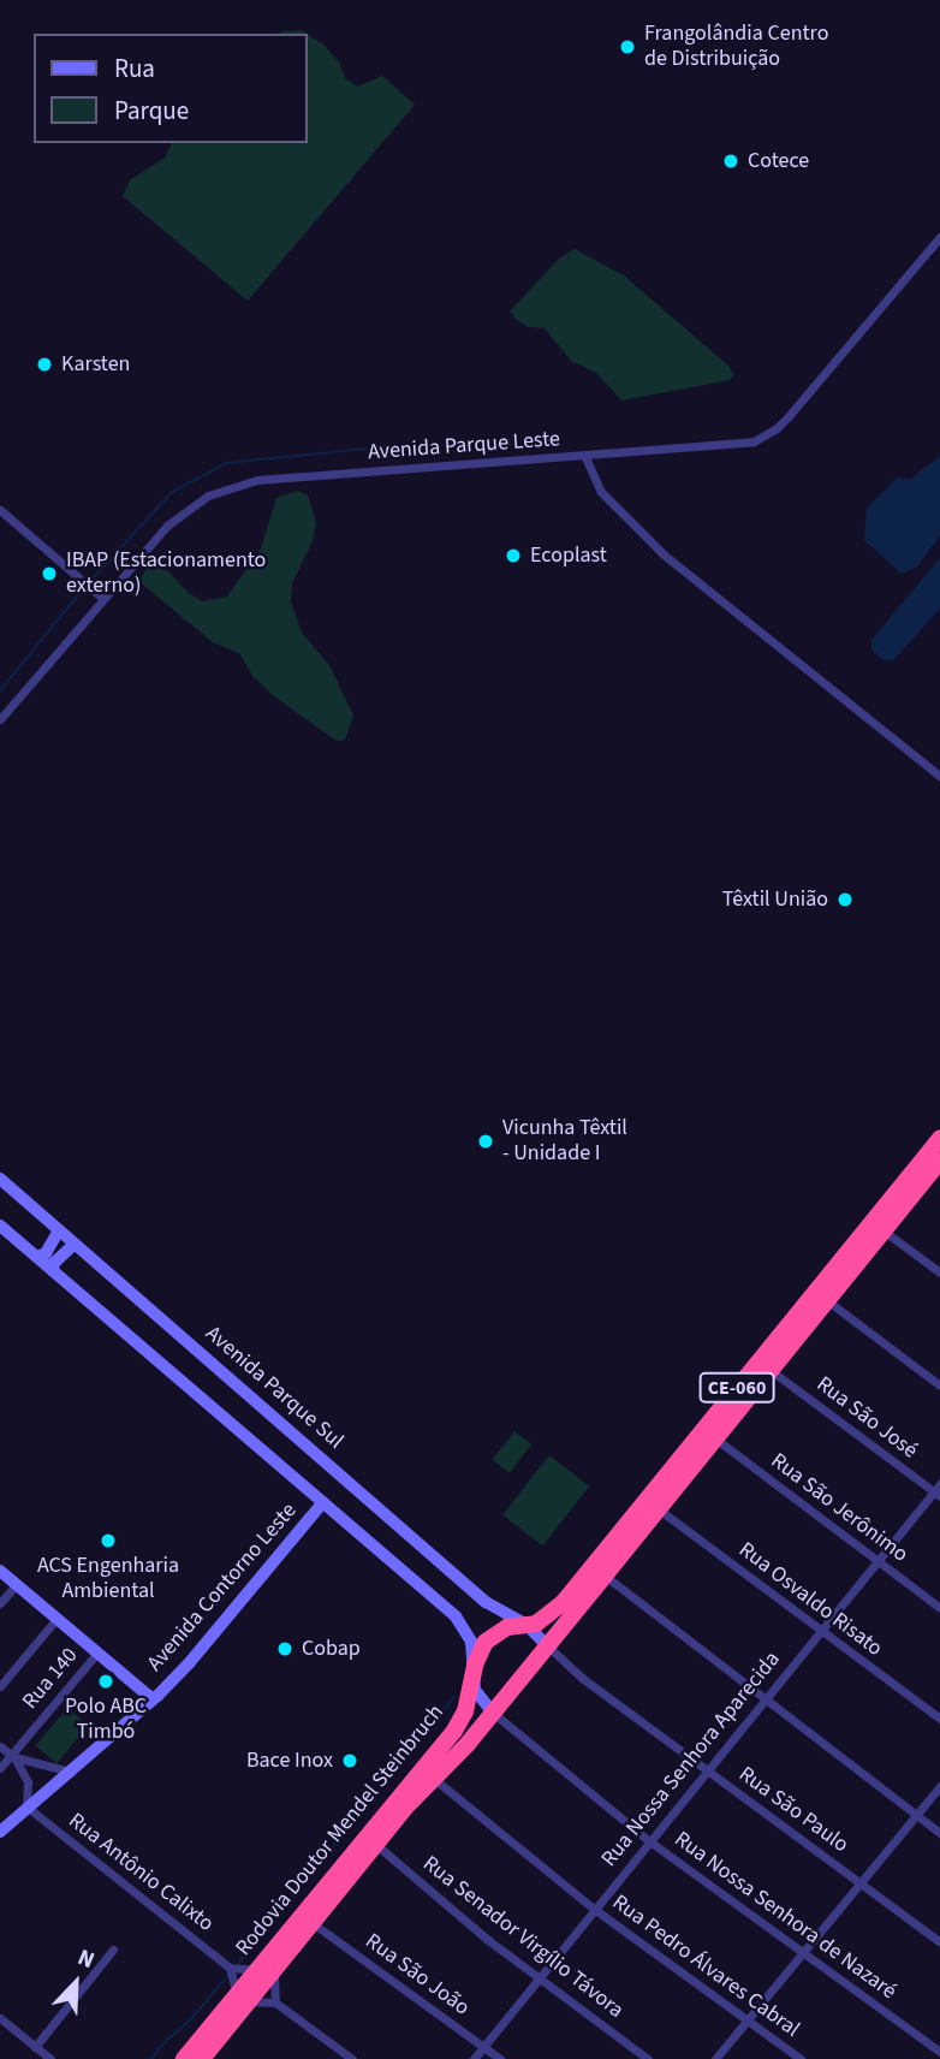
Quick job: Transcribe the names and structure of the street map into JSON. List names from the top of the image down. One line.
{"streets":{"highway":["CE-060","Rodovia Doutor Mendel Steinbruch"],"street":["Avenida Parque Leste","Avenida Parque Sul","Rua São José","Rua São Jerônimo","Avenida Contorno Leste","Rua Osvaldo Risato","Rua 140","Rua Nossa Senhora Aparecida","Rua São Paulo","Rua Antônio Calixto","Rua Nossa Senhora de Nazaré","Rua Senador Virgílio Távora","Rua Pedro Álvares Cabral","Rua São João"]},"crossings":[["Avenida Parque Sul","Rua São Paulo"],["Avenida Parque Sul","Rodovia Doutor Mendel Steinbruch"],["Rua São José","Rua Nossa Senhora Aparecida"],["Rua São José","Rodovia Doutor Mendel Steinbruch"],["Rua São Jerônimo","Rua Nossa Senhora Aparecida"],["Rua São Jerônimo","Rodovia Doutor Mendel Steinbruch"],["Avenida Contorno Leste","Rua Antônio Calixto"],["Rua Osvaldo Risato","Rua Nossa Senhora Aparecida"],["Rua Osvaldo Risato","Rodovia Doutor Mendel Steinbruch"],["Rua Nossa Senhora Aparecida","Rua São Paulo"],["Rua Nossa Senhora Aparecida","Rua Nossa Senhora de Nazaré"],["Rua Nossa Senhora Aparecida","Rua Senador Virgílio Távora"],["Rua Nossa Senhora Aparecida","Rua Pedro Álvares Cabral"],["Rua Nossa Senhora Aparecida","Rua São João"],["Rua São Paulo","Rodovia Doutor Mendel Steinbruch"],["Rodovia Doutor Mendel Steinbruch","Rua Nossa Senhora de Nazaré"],["Rodovia Doutor Mendel Steinbruch","Rua Senador Virgílio Távora"],["Rodovia Doutor Mendel Steinbruch","Rua Pedro Álvares Cabral"],["Rodovia Doutor Mendel Steinbruch","Rua São João"]],"places":["Frangolândia Centro de Distribuição","Cotece","Karsten","Ecoplast","IBAP (Estacionamento externo)","Têxtil União","Vicunha Têxtil - Unidade I","ACS Engenharia Ambiental","Cobap","Polo ABC Timbó","Bace Inox"],"legend":["Rua","Parque"],"north":"top right"}
